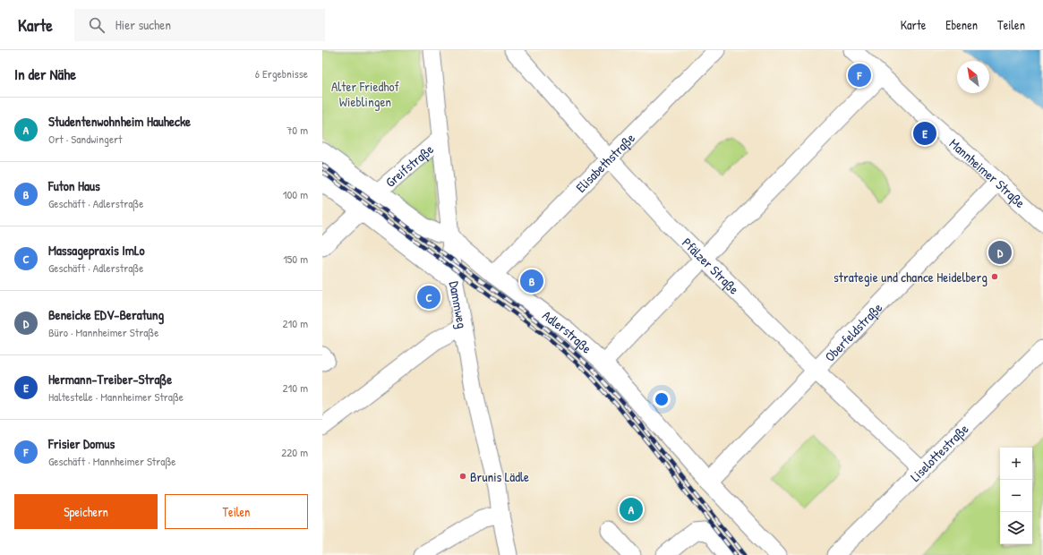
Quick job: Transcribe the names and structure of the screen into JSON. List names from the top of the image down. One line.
{"streets":{"street":["Elisabethstraße","Greifstraße","Mannheimer Straße","Pfälzer Straße","Dammweg","Oberfeldstraße","Adlerstraße","Liselottestraße"]},"crossings":[["Elisabethstraße","Pfälzer Straße"],["Elisabethstraße","Adlerstraße"],["Greifstraße","Dammweg"],["Mannheimer Straße","Oberfeldstraße"],["Pfälzer Straße","Oberfeldstraße"],["Pfälzer Straße","Liselottestraße"],["Dammweg","Adlerstraße"],["Oberfeldstraße","Adlerstraße"]],"parks":["Alter Friedhof Wieblingen"],"places":["strategie und chance Heidelberg","Brunis Lädle"],"north":"top left","page":{"header":"Karte","search":"Hier suchen","nav":["Karte","Ebenen","Teilen"],"heading":["In der Nähe","6 Ergebnisse"],"pins":["F","E","D","B","C","A"],"list":[{"mark":"A","name":"Studentenwohnheim Hauhecke","note":"Ort · Sandwingert","value":"70 m"},{"mark":"B","name":"Futon Haus","note":"Geschäft · Adlerstraße","value":"100 m"},{"mark":"C","name":"Massagepraxis ImLo","note":"Geschäft · Adlerstraße","value":"150 m"},{"mark":"D","name":"Beneicke EDV-Beratung","note":"Büro · Mannheimer Straße","value":"210 m"},{"mark":"E","name":"Hermann-Treiber-Straße","note":"Haltestelle · Mannheimer Straße","value":"210 m"},{"mark":"F","name":"Frisier Domus","note":"Geschäft · Mannheimer Straße","value":"220 m"}],"map_buttons":["+","−"],"buttons":["Speichern","Teilen"]}}
